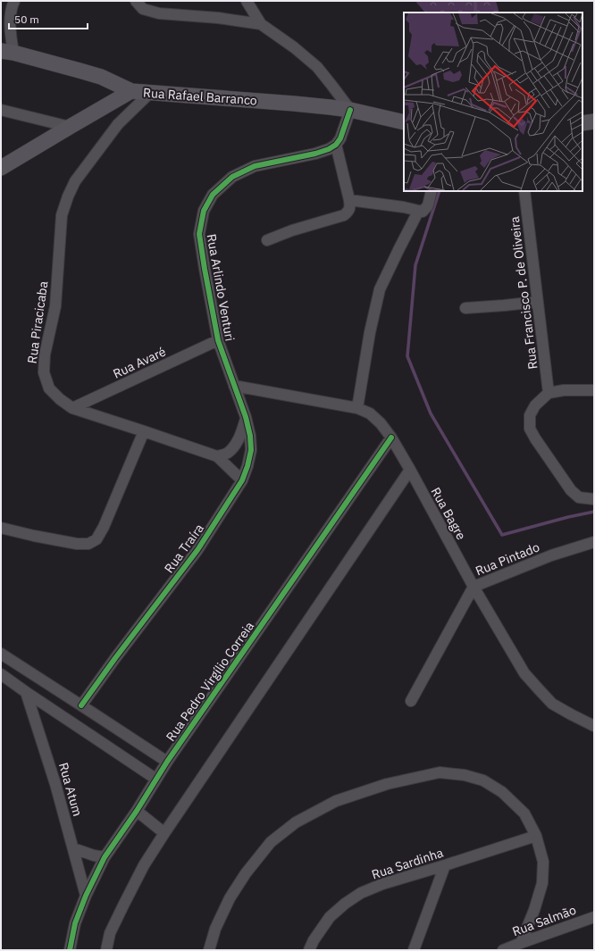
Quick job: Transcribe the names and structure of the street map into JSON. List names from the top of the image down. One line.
{"streets":{"street":["Rua Rafael Barranco","Rua Arlindo Venturi","Rua Francisco P. de Oliveira","Rua Piracicaba","Rua Avaré","Rua Bagre","Rua Traíra","Rua Pintado","Rua Pedro Virgílio Correia","Rua Atum","Rua Sardinha","Rua Salmão"]},"crossings":[["Rua Rafael Barranco","Rua Piracicaba"],["Rua Arlindo Venturi","Rua Avaré"],["Rua Arlindo Venturi","Rua Bagre"],["Rua Arlindo Venturi","Rua Traíra"],["Rua Piracicaba","Rua Avaré"],["Rua Piracicaba","Rua Traíra"],["Rua Bagre","Rua Traíra"],["Rua Bagre","Rua Pintado"],["Rua Bagre","Rua Pedro Virgílio Correia"],["Rua Pedro Virgílio Correia","Rua Atum"]],"scale_bar":"50 m"}
